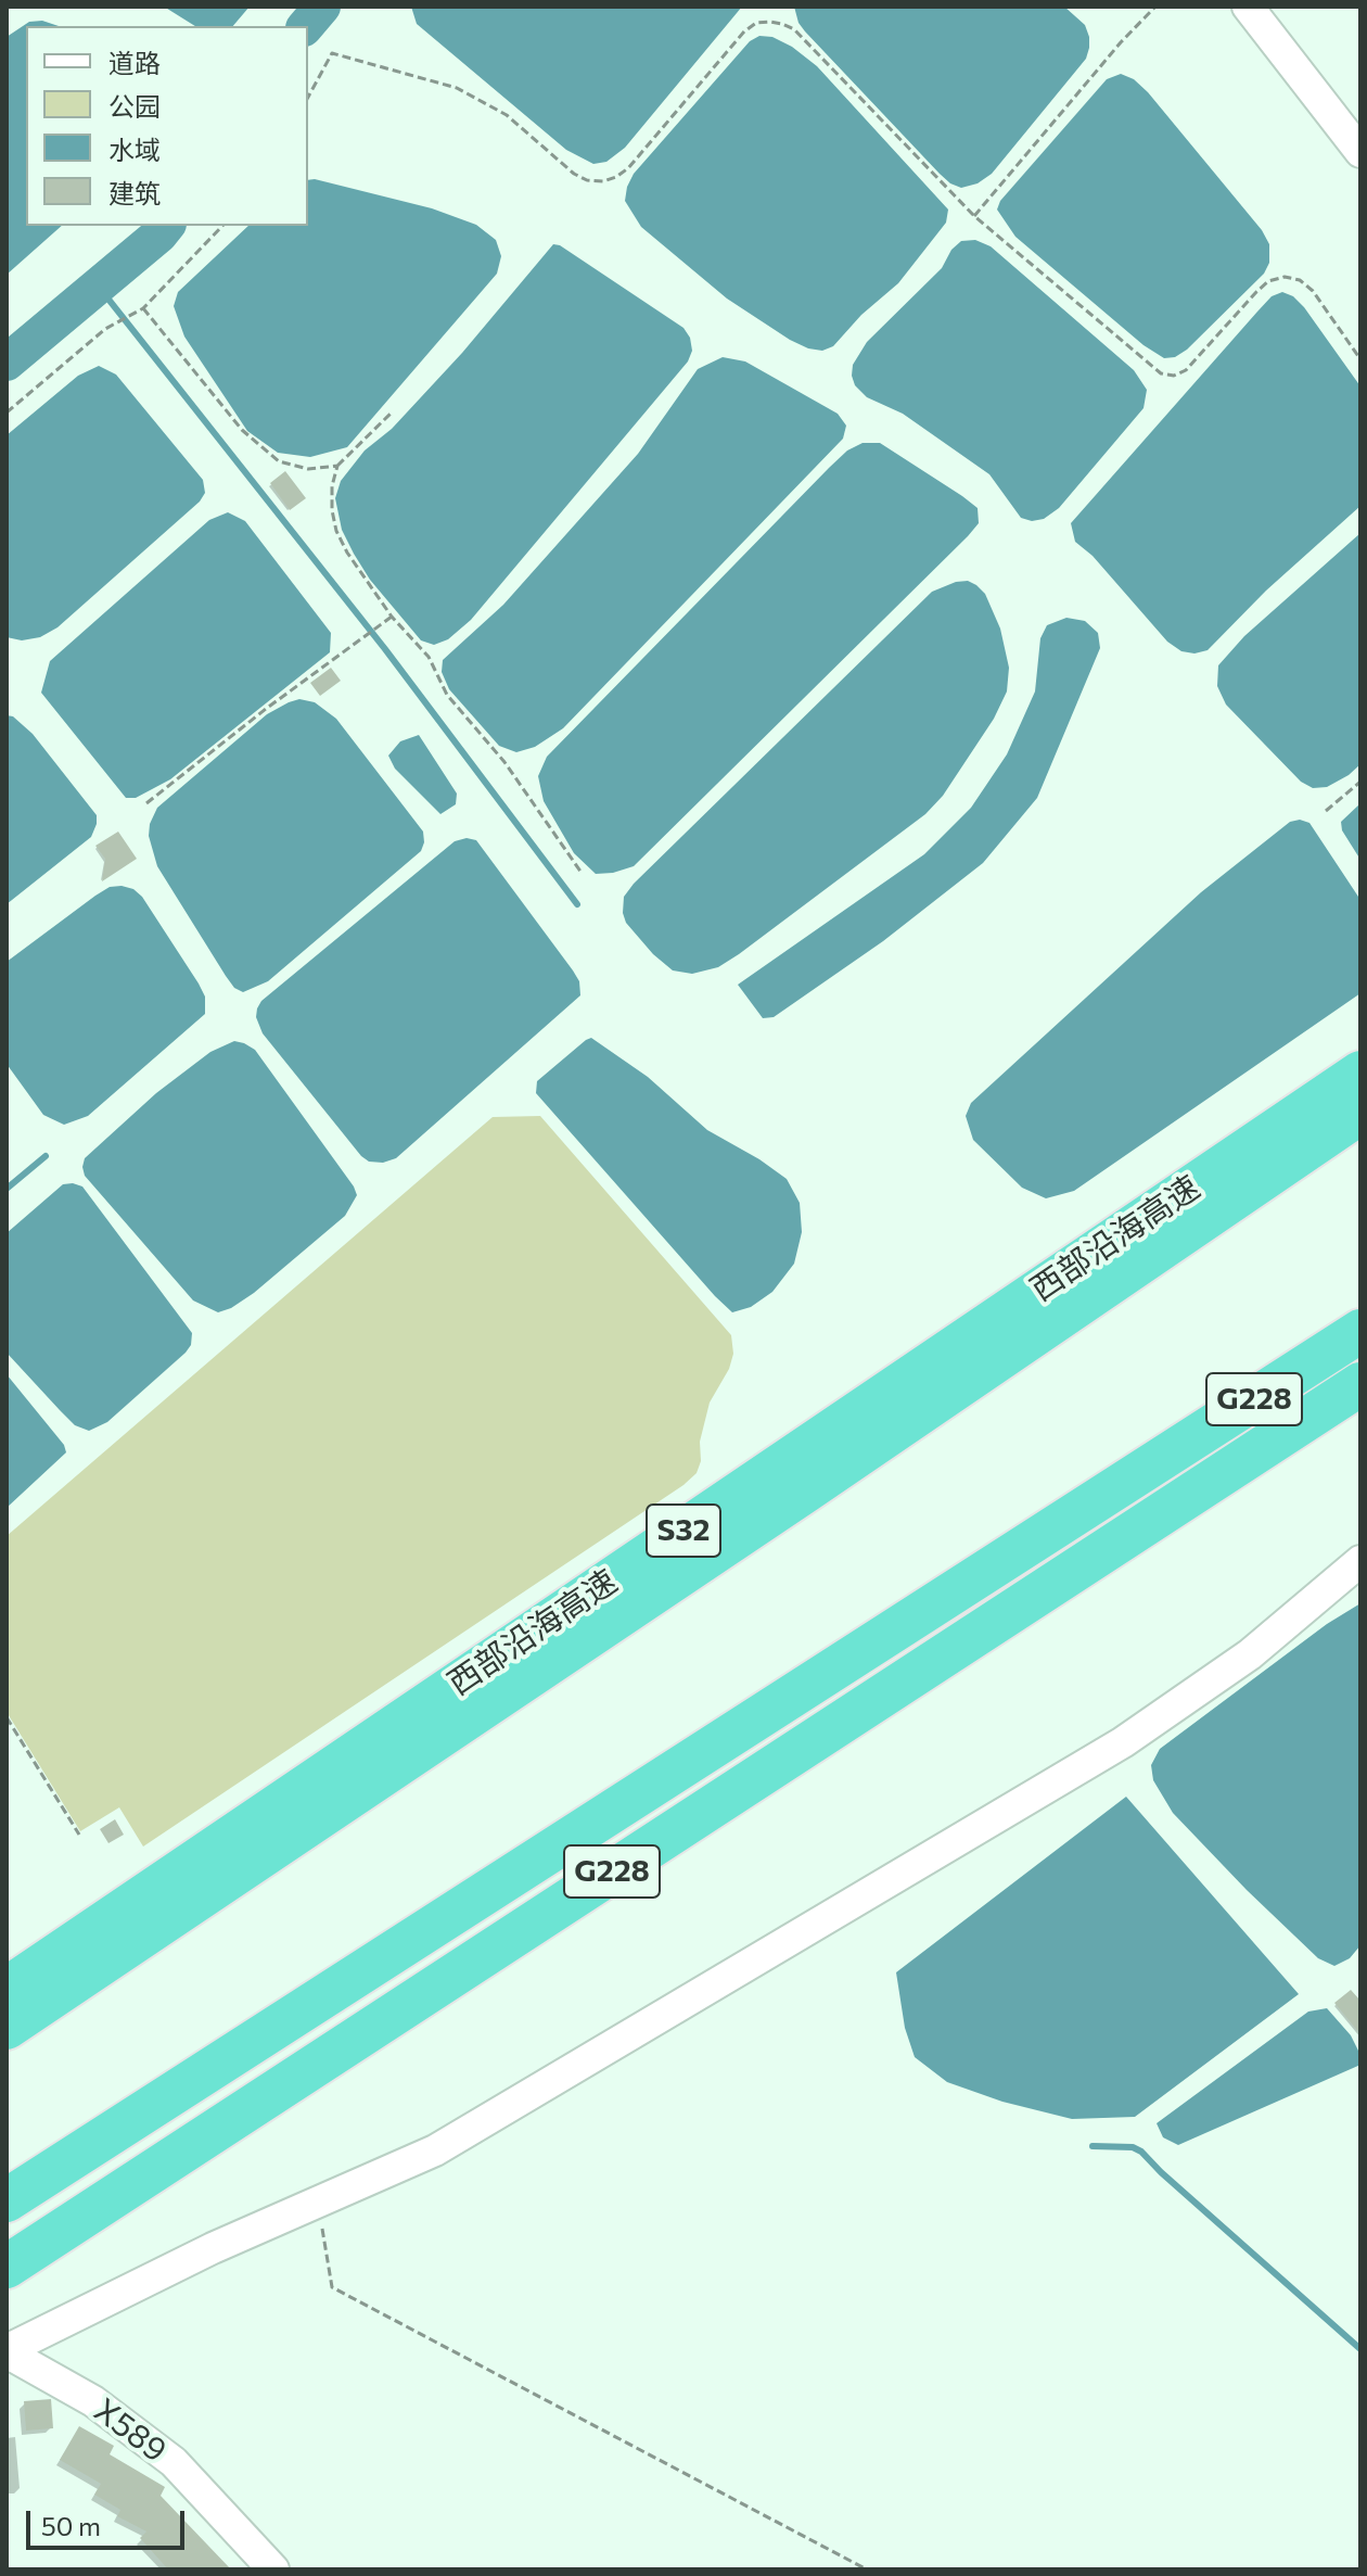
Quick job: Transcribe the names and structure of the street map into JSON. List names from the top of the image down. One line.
{"streets":{"highway":["西部沿海高速","G228","S32"],"street":["X589"]},"legend":["道路","公园","水域","建筑"],"scale_bar":"50 m"}
